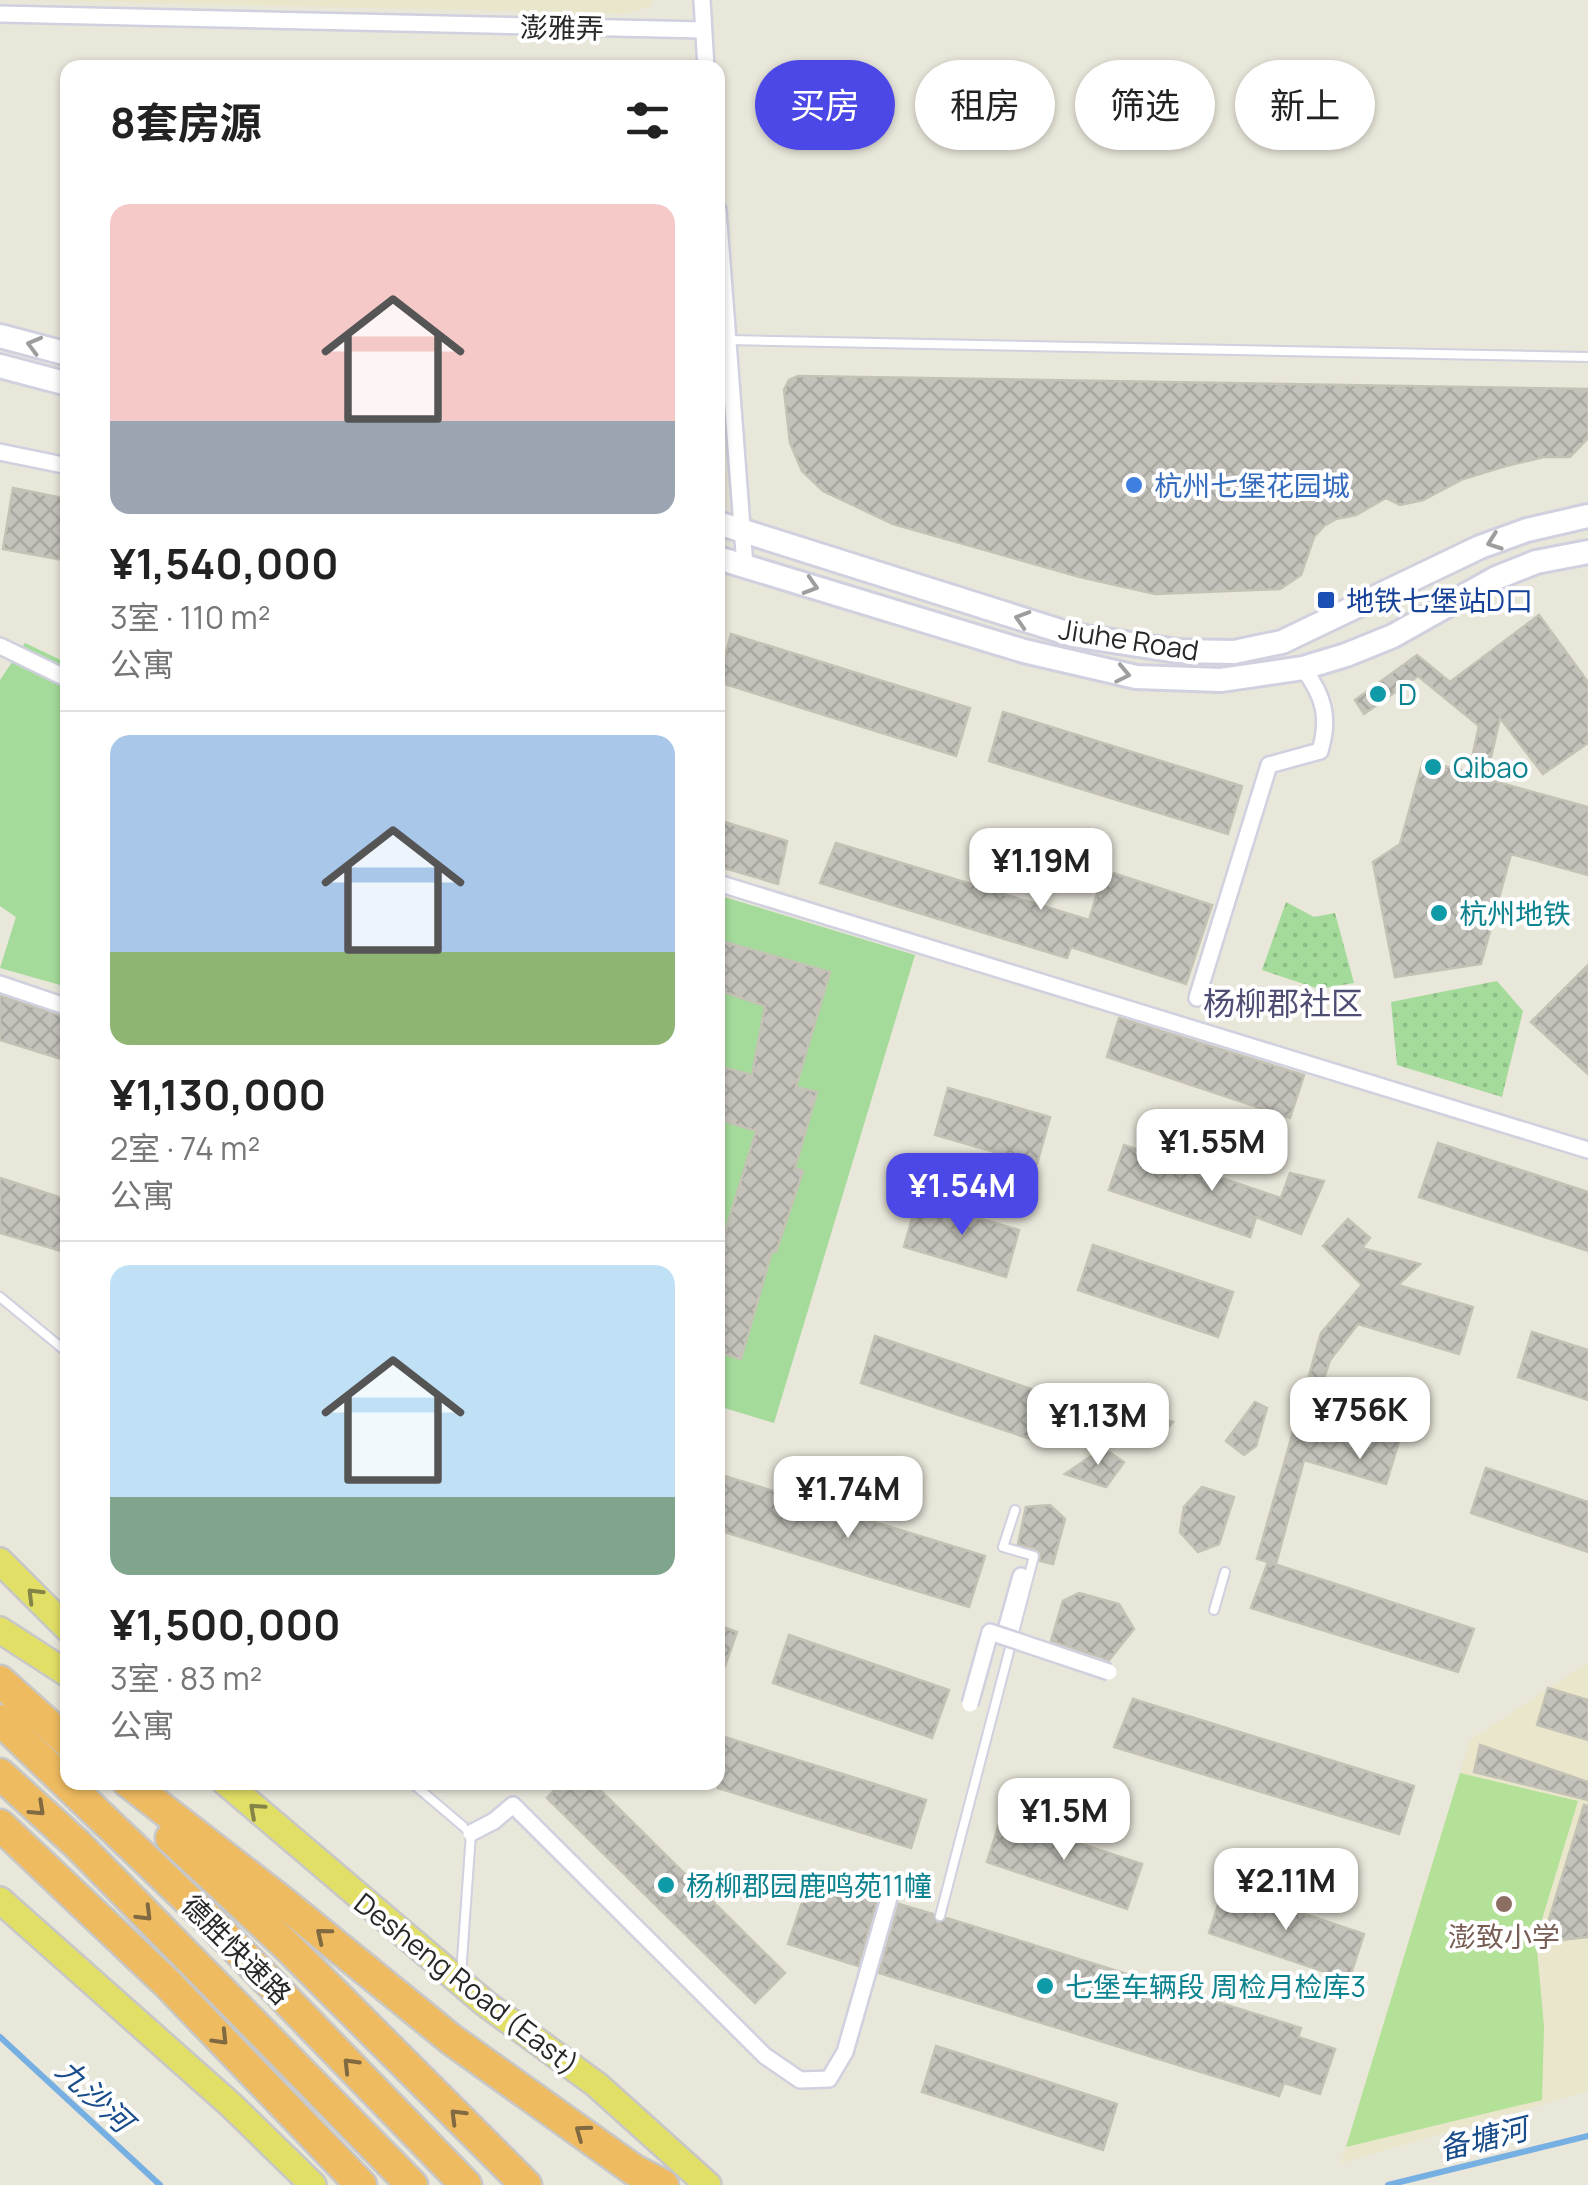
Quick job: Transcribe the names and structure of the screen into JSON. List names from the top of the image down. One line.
{"streets":{"highway":["德胜快速路"],"main road":["Desheng Road (East)"],"street":["澎雅弄","Jiuhe Road"]},"one_way":["Desheng Road (East)"],"districts":["杨柳郡社区"],"water":["九沙河","备塘河"],"places":{"other":["杭州七堡花园城","D","Qibao","杭州地铁","杨柳郡园鹿鸣苑11幢","澎致小学","七堡车辆段 周检月检库3"],"transit":["地铁七堡站D口"]},"page":{"chip":["买房","租房","筛选","新上"],"heading":"8套房源","list":[{"name":"¥1,540,000","note":"3室 · 110 m² · 公寓"},{"name":"¥1,130,000","note":"2室 · 74 m² · 公寓"},{"name":"¥1,500,000","note":"3室 · 83 m² · 公寓"}],"price":["¥1.19M","¥1.55M","¥1.54M","¥756K","¥1.13M","¥1.74M","¥1.5M","¥2.11M"]}}
